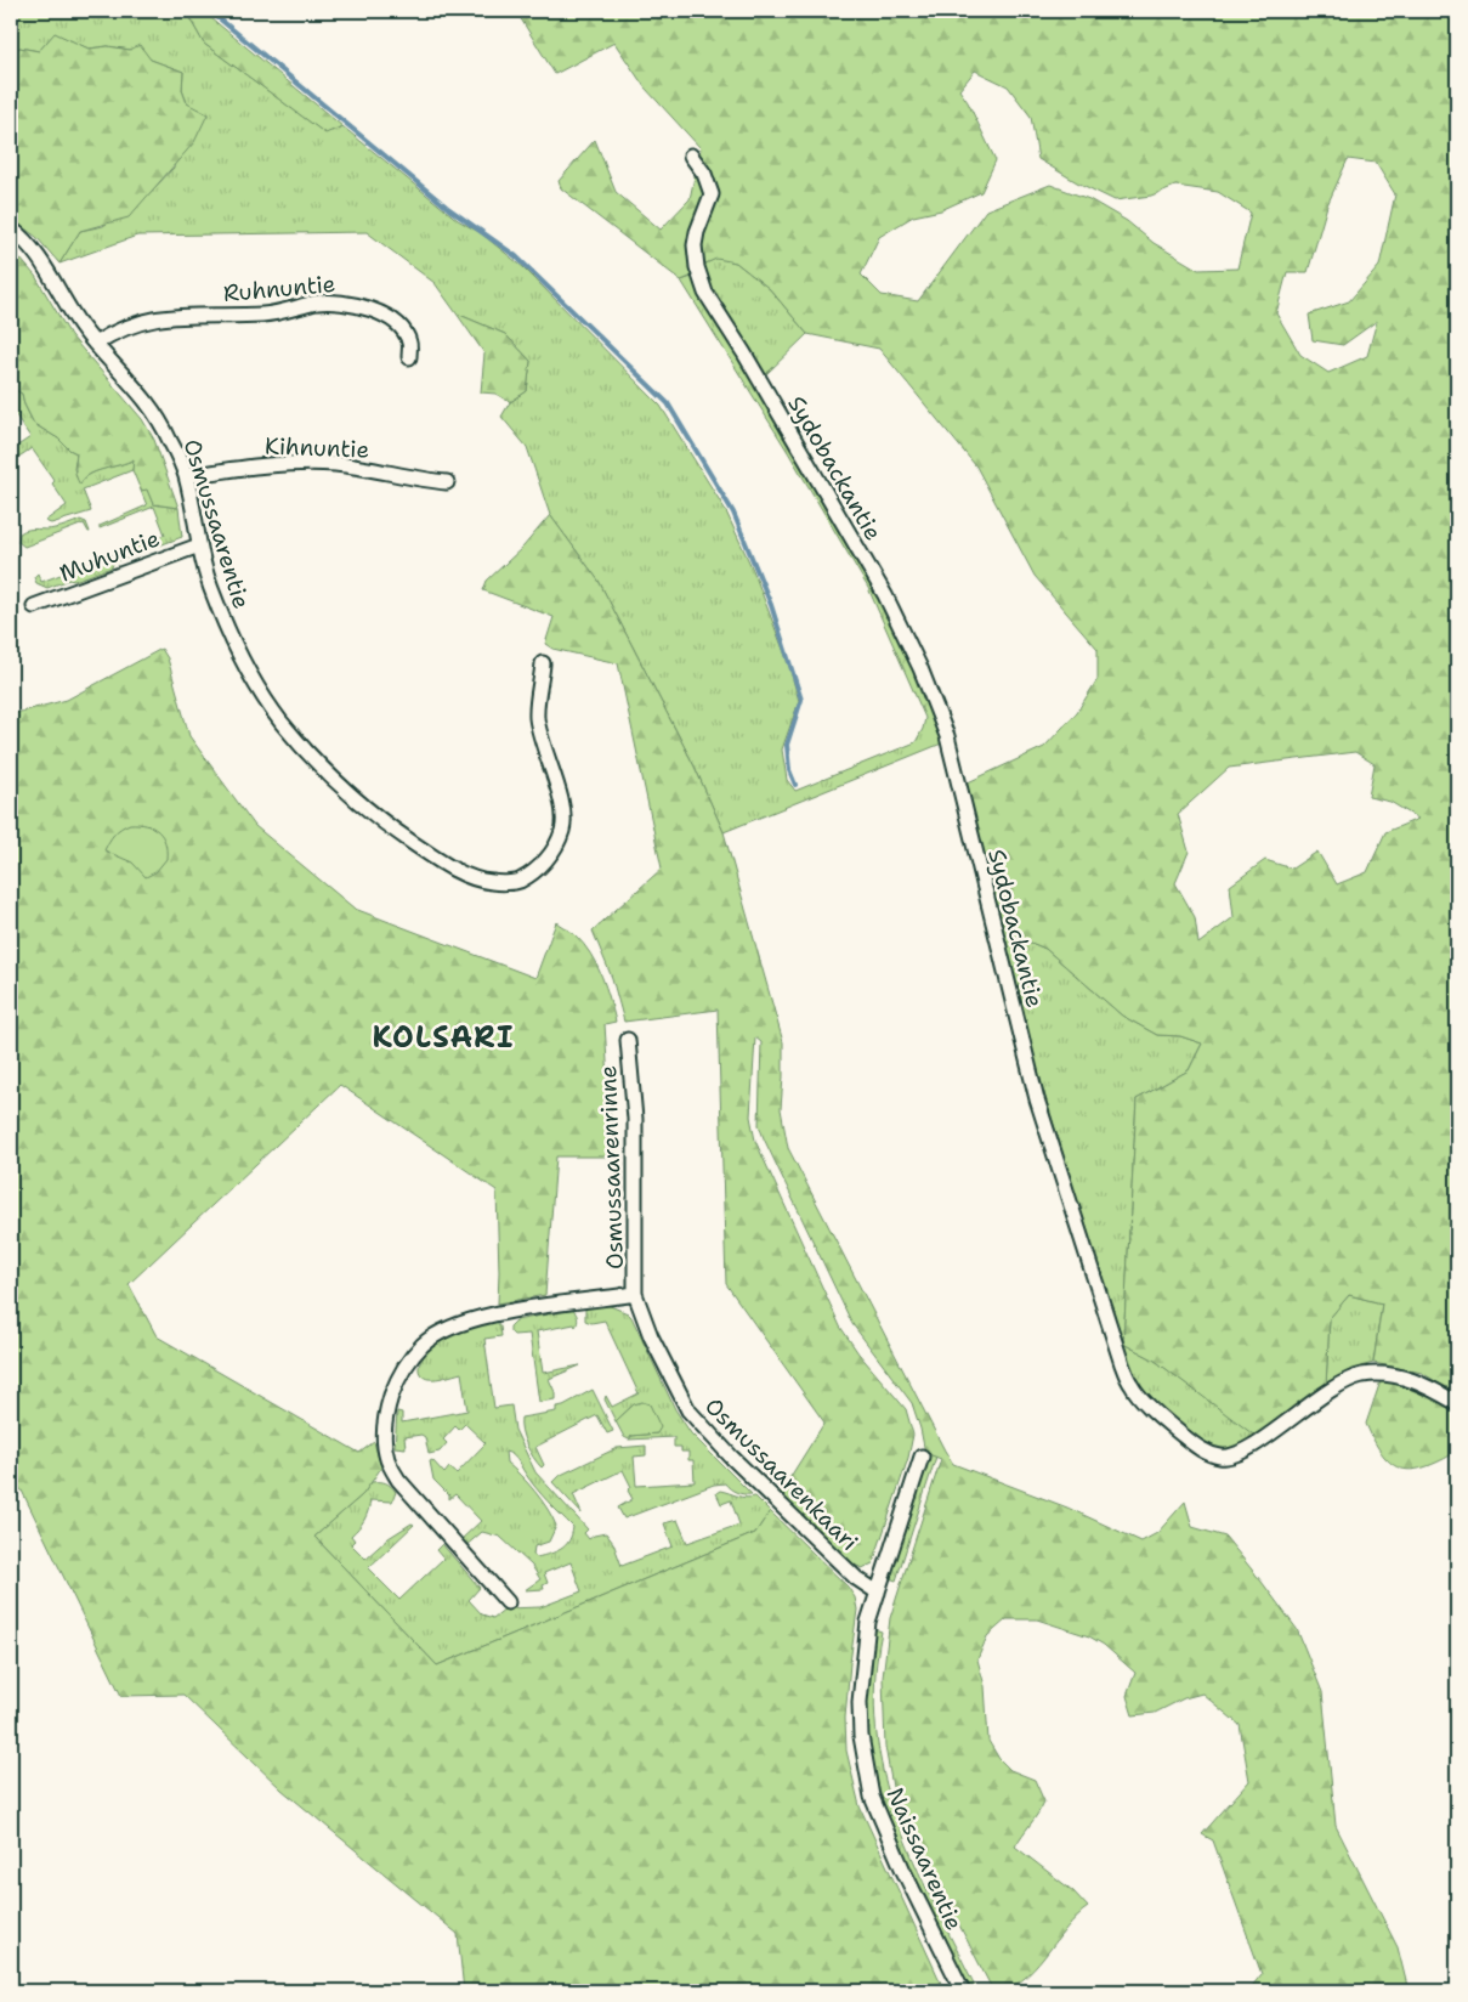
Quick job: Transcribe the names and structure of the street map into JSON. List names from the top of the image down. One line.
{"streets":{"street":["Ruhnuntie","Kihnuntie","Sydobackantie","Osmussaarentie","Muhuntie","Osmussaarenrinne","Osmussaarenkaari","Naissaarentie"]},"crossings":[["Ruhnuntie","Osmussaarentie"],["Kihnuntie","Osmussaarentie"],["Osmussaarentie","Muhuntie"],["Osmussaarenrinne","Osmussaarenkaari"],["Osmussaarenkaari","Naissaarentie"]],"districts":["KOLSARI"]}
